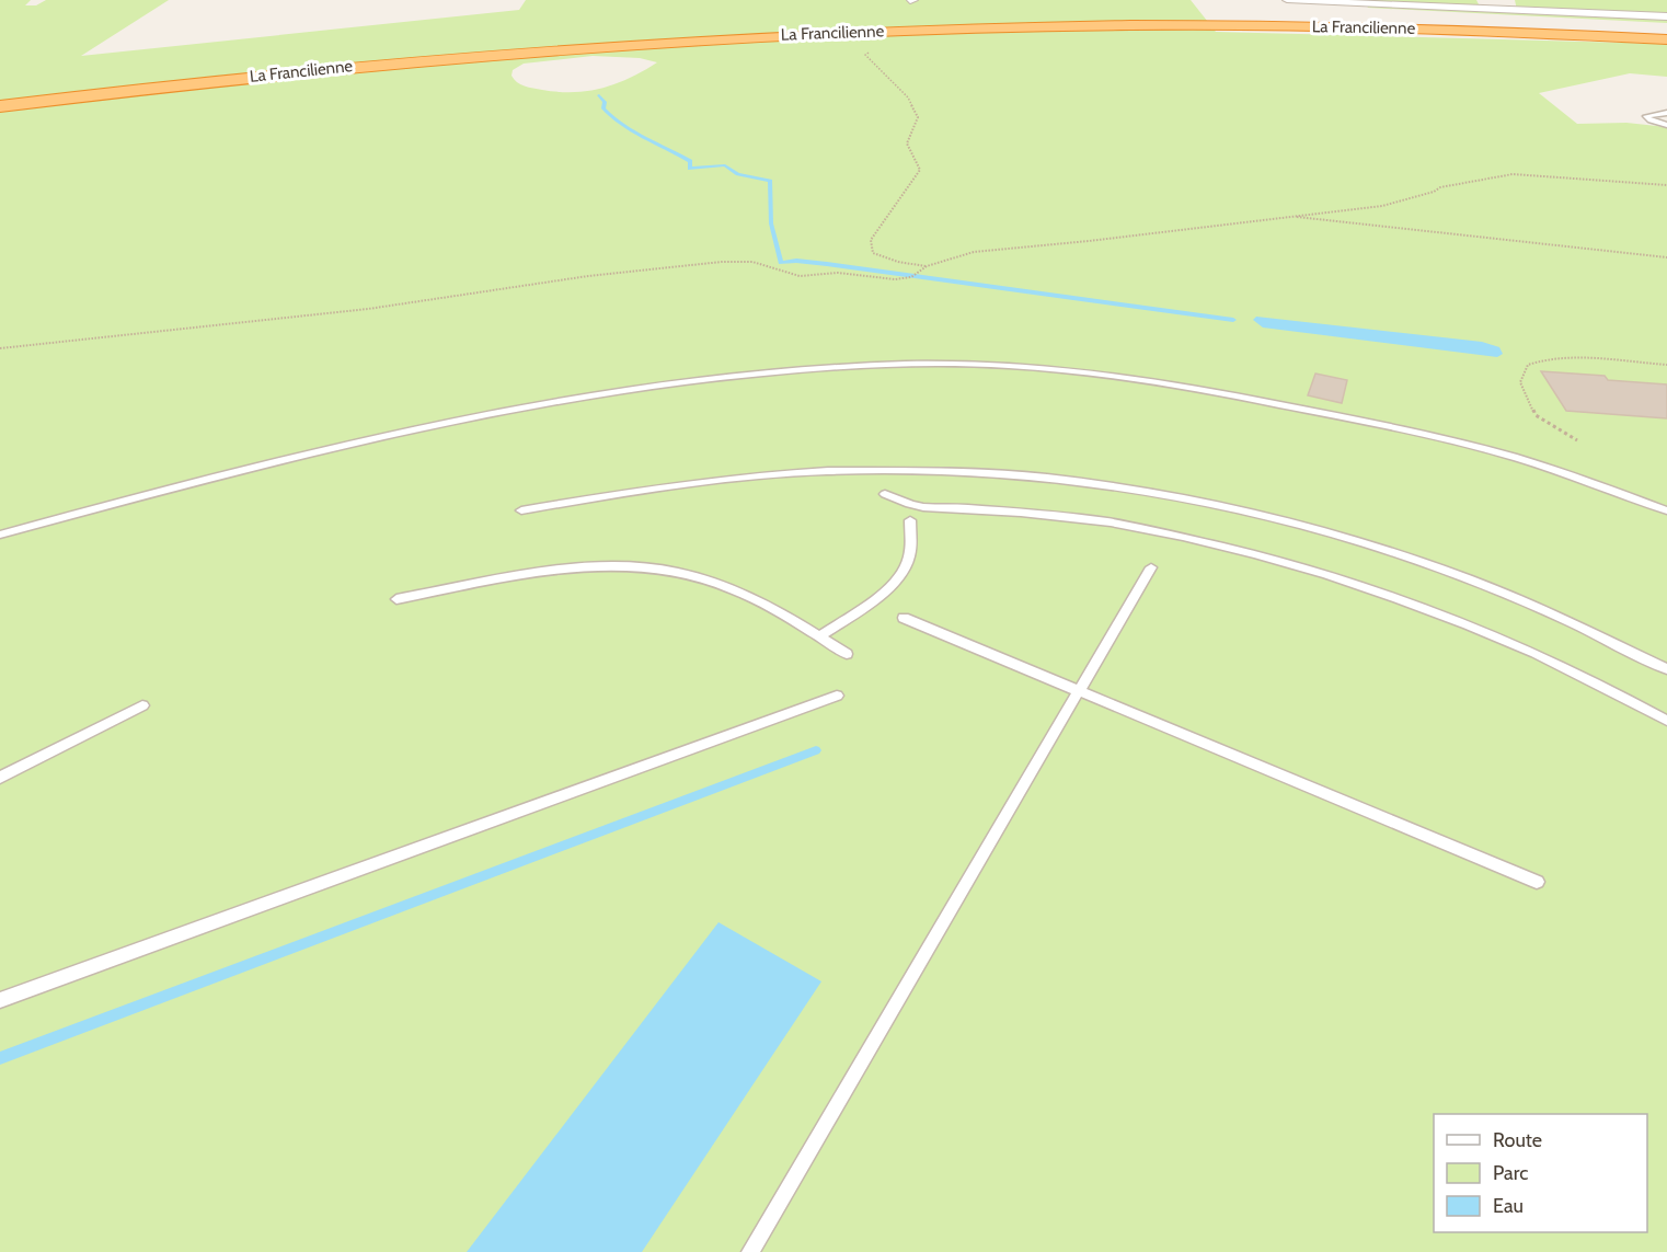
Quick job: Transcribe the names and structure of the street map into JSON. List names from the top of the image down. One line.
{"streets":{"highway":["La Francilienne"]},"legend":["Route","Parc","Eau"]}
